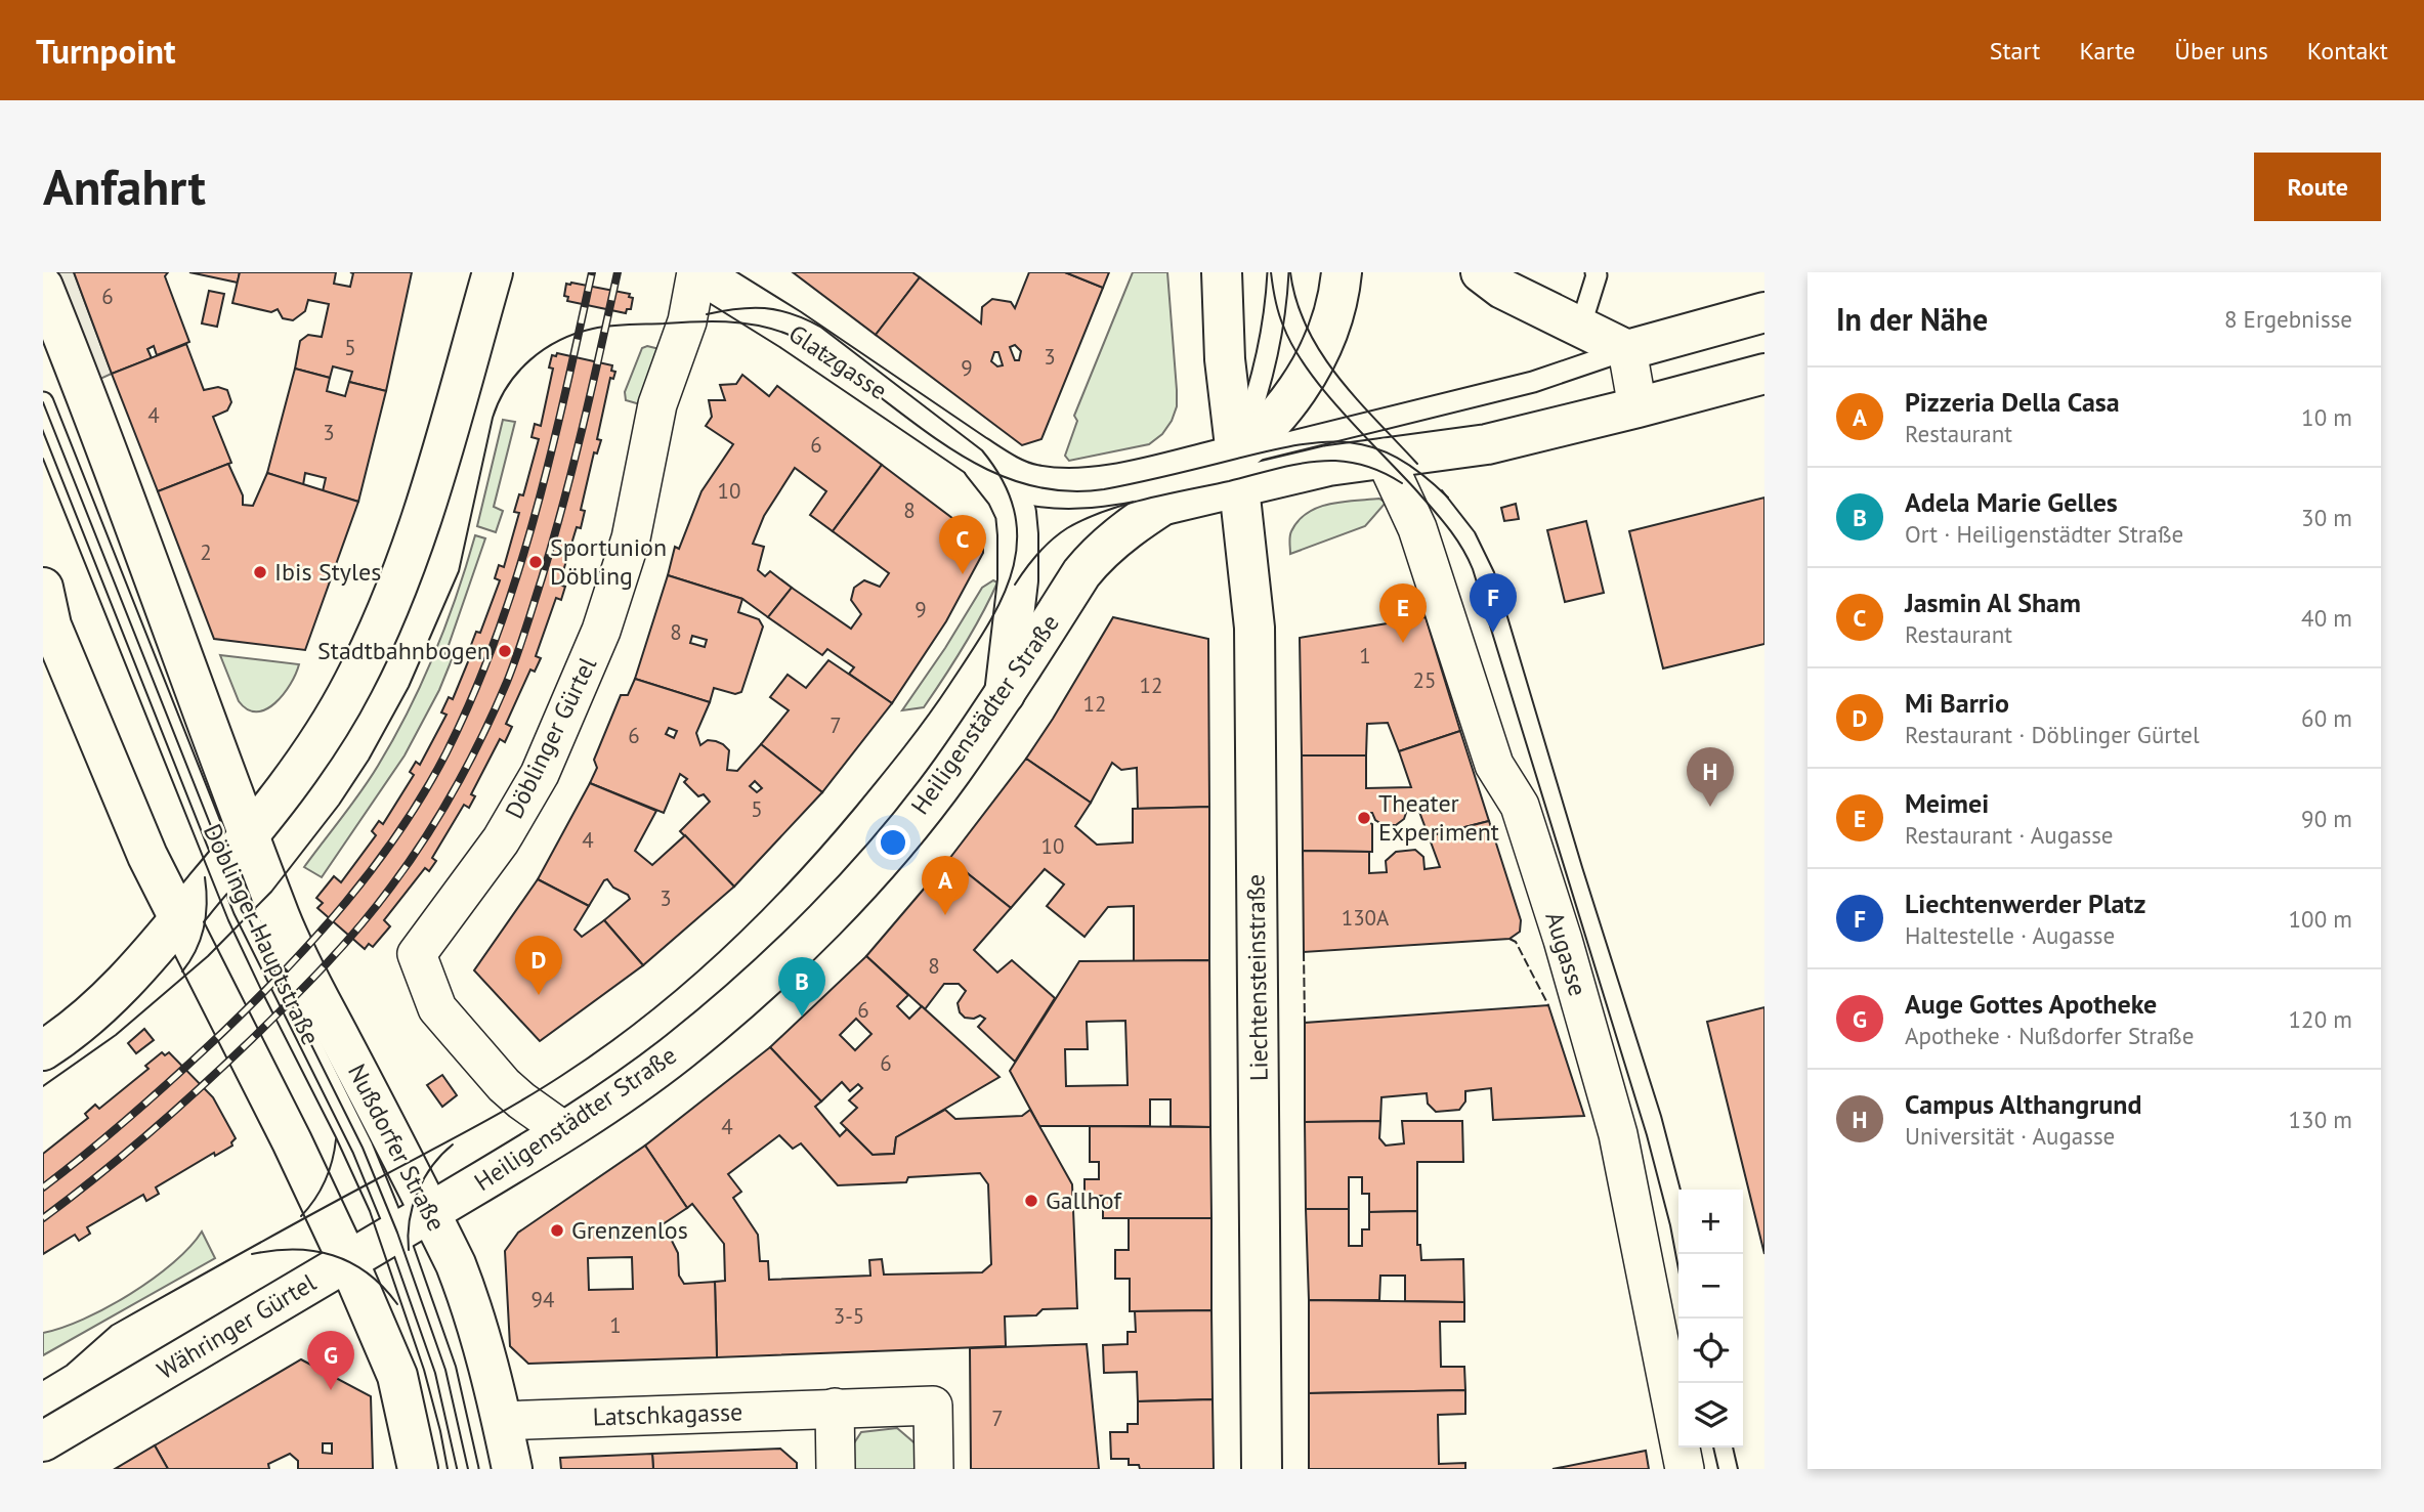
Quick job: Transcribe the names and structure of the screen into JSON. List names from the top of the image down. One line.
{"streets":{"main road":["Glatzgasse","Heiligenstädter Straße","Döblinger Hauptstraße","Liechtensteinstraße","Nußdorfer Straße","Währinger Gürtel"],"street":["Döblinger Gürtel","Augasse","Latschkagasse"]},"crossings":[["Glatzgasse","Döblinger Gürtel"],["Heiligenstädter Straße","Döblinger Gürtel"],["Heiligenstädter Straße","Liechtensteinstraße"],["Heiligenstädter Straße","Nußdorfer Straße"],["Heiligenstädter Straße","Währinger Gürtel"],["Döblinger Hauptstraße","Nußdorfer Straße"],["Nußdorfer Straße","Währinger Gürtel"],["Nußdorfer Straße","Latschkagasse"]],"places":["Sportunion Döbling","Ibis Styles","Stadtbahnbogen","Theater Experiment","Gallhof","Grenzenlos"],"house_numbers":["6","5","3","9","4","3","6","10","8","2","9","8","1","25","12","12","7","6","5","4","10","3","130A","8","6","6","4","94","3-5","1","7"],"page":{"header":"Turnpoint","nav":["Start","Karte","Über uns","Kontakt"],"buttons":"Route","title":"Anfahrt","heading":["In der Nähe","8 Ergebnisse"],"list":[{"mark":"A","name":"Pizzeria Della Casa","note":"Restaurant","value":"10 m"},{"mark":"B","name":"Adela Marie Gelles","note":"Ort · Heiligenstädter Straße","value":"30 m"},{"mark":"C","name":"Jasmin Al Sham","note":"Restaurant","value":"40 m"},{"mark":"D","name":"Mi Barrio","note":"Restaurant · Döblinger Gürtel","value":"60 m"},{"mark":"E","name":"Meimei","note":"Restaurant · Augasse","value":"90 m"},{"mark":"F","name":"Liechtenwerder Platz","note":"Haltestelle · Augasse","value":"100 m"},{"mark":"G","name":"Auge Gottes Apotheke","note":"Apotheke · Nußdorfer Straße","value":"120 m"},{"mark":"H","name":"Campus Althangrund","note":"Universität · Augasse","value":"130 m"}],"pins":["C","F","E","H","A","D","B","G"],"map_buttons":["+","−"]}}
